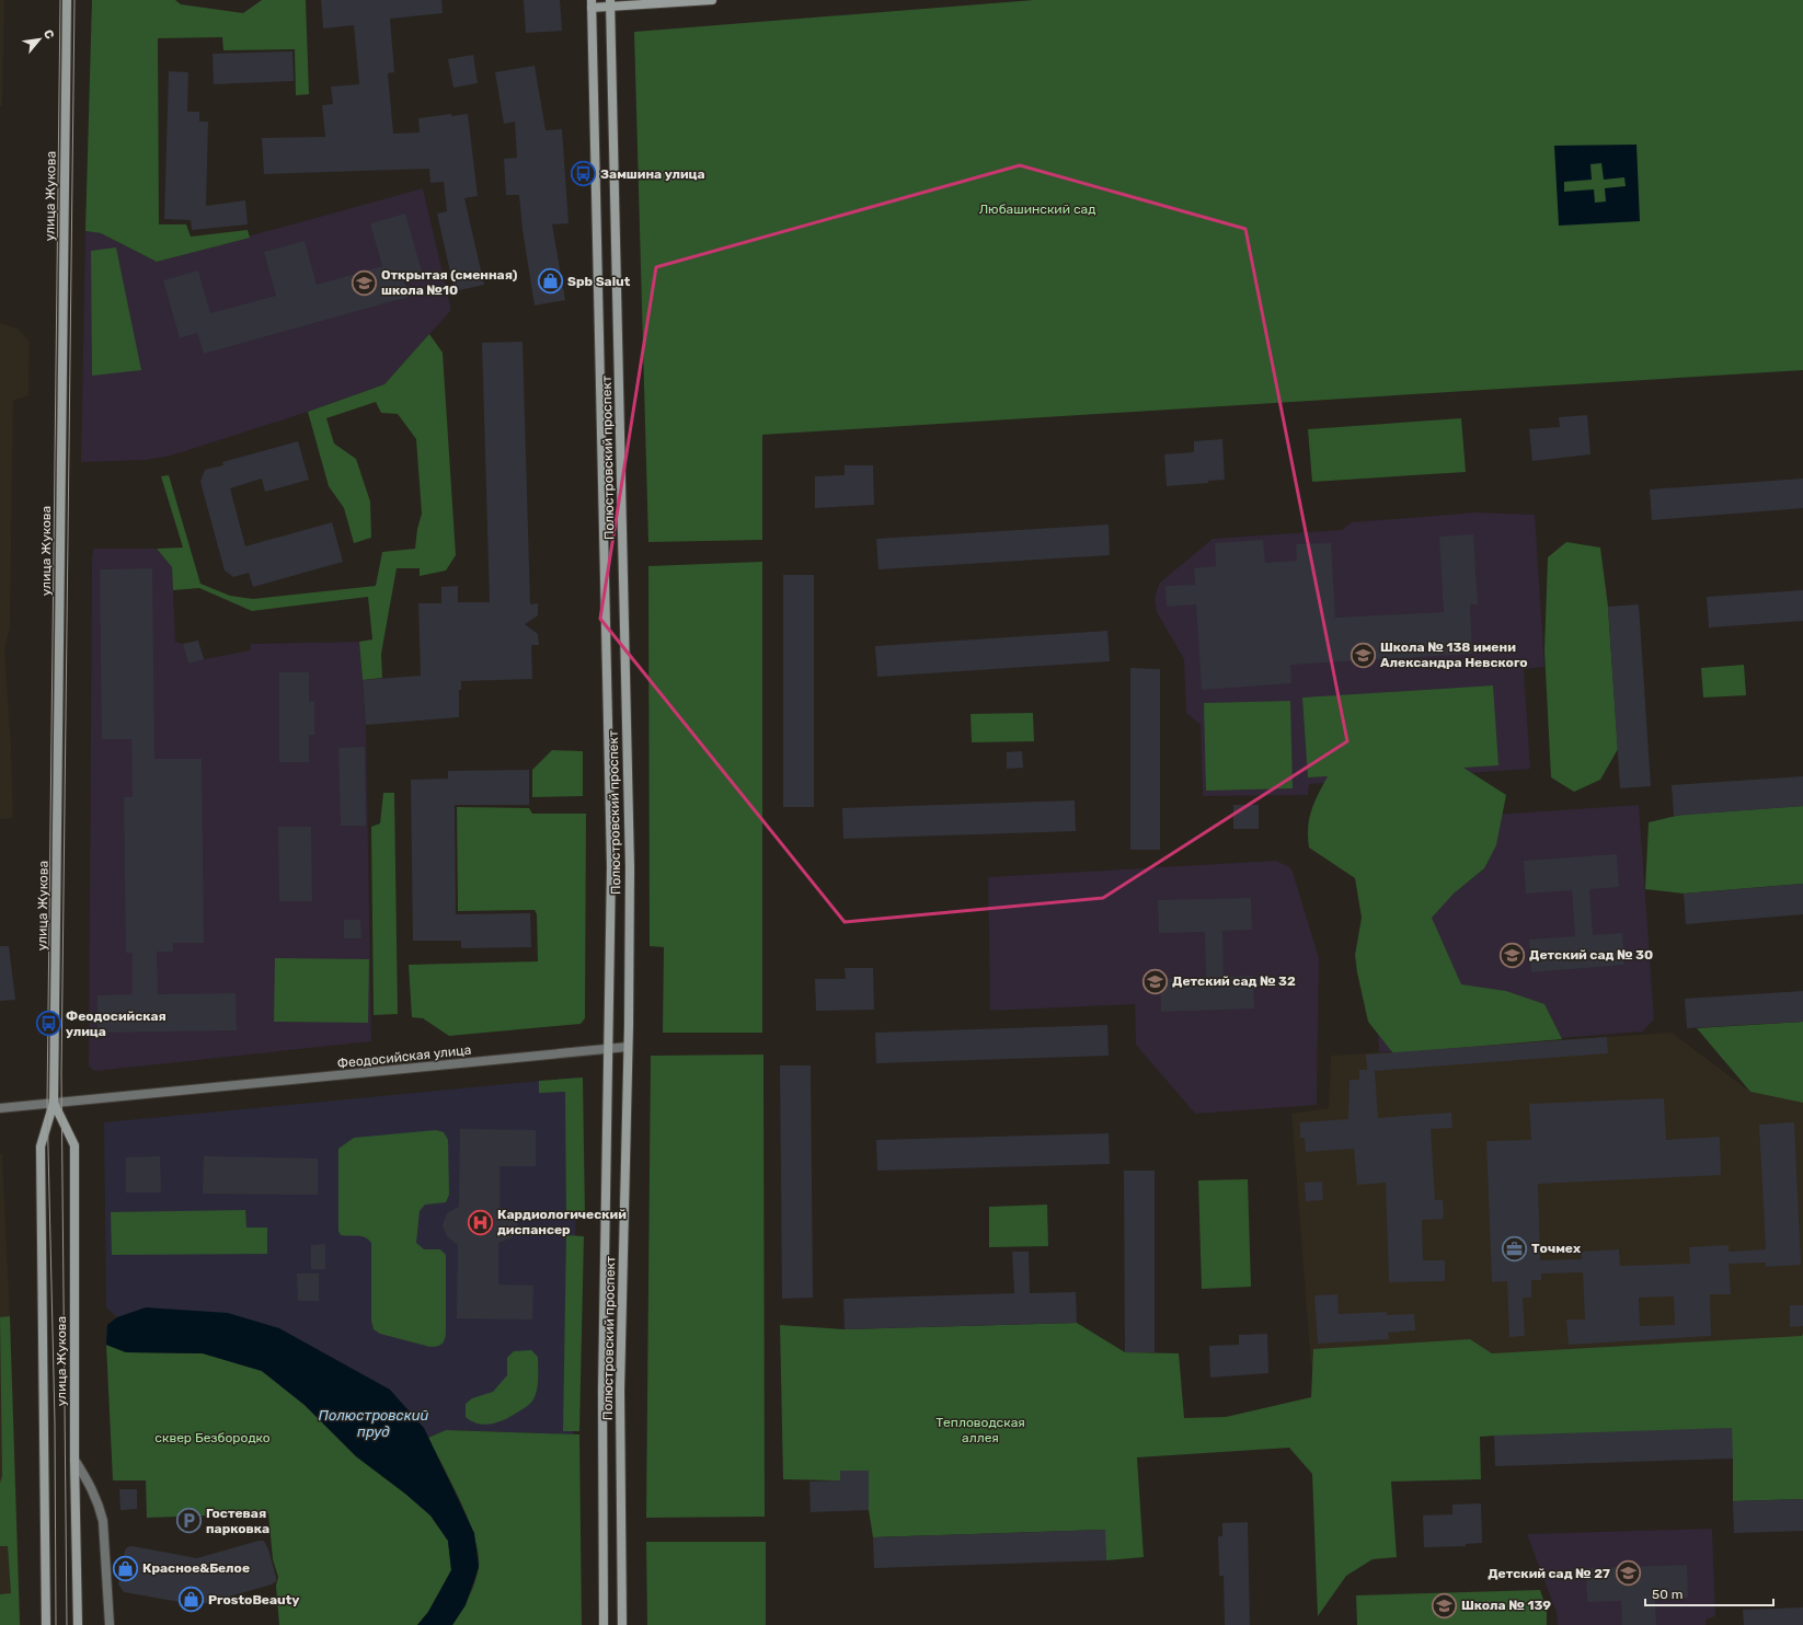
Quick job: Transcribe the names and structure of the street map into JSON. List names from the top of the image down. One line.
{"streets":{"main road":["улица Жукова","Полюстровский проспект"],"street":["Феодосийская улица"]},"crossings":[["улица Жукова","Феодосийская улица"],["Полюстровский проспект","Феодосийская улица"]],"water":["Полюстровский пруд"],"parks":["Любашинский сад","Тепловодская аллея","сквер Безбородко"],"places":{"bus stop":["Замшина улица","Феодосийская улица"],"shop":["Spb Salut","Красное&Белое","ProstoBeauty"],"school or university":["Открытая (сменная) школа №10","Школа № 138 имени Александра Невского","Детский сад № 30","Детский сад № 32","Детский сад № 27","Школа № 139"],"hospital":["Кардиологический диспансер"],"office":["Точмех"],"parking":["Гостевая парковка"]},"scale_bar":"50 m","north":"top right"}
